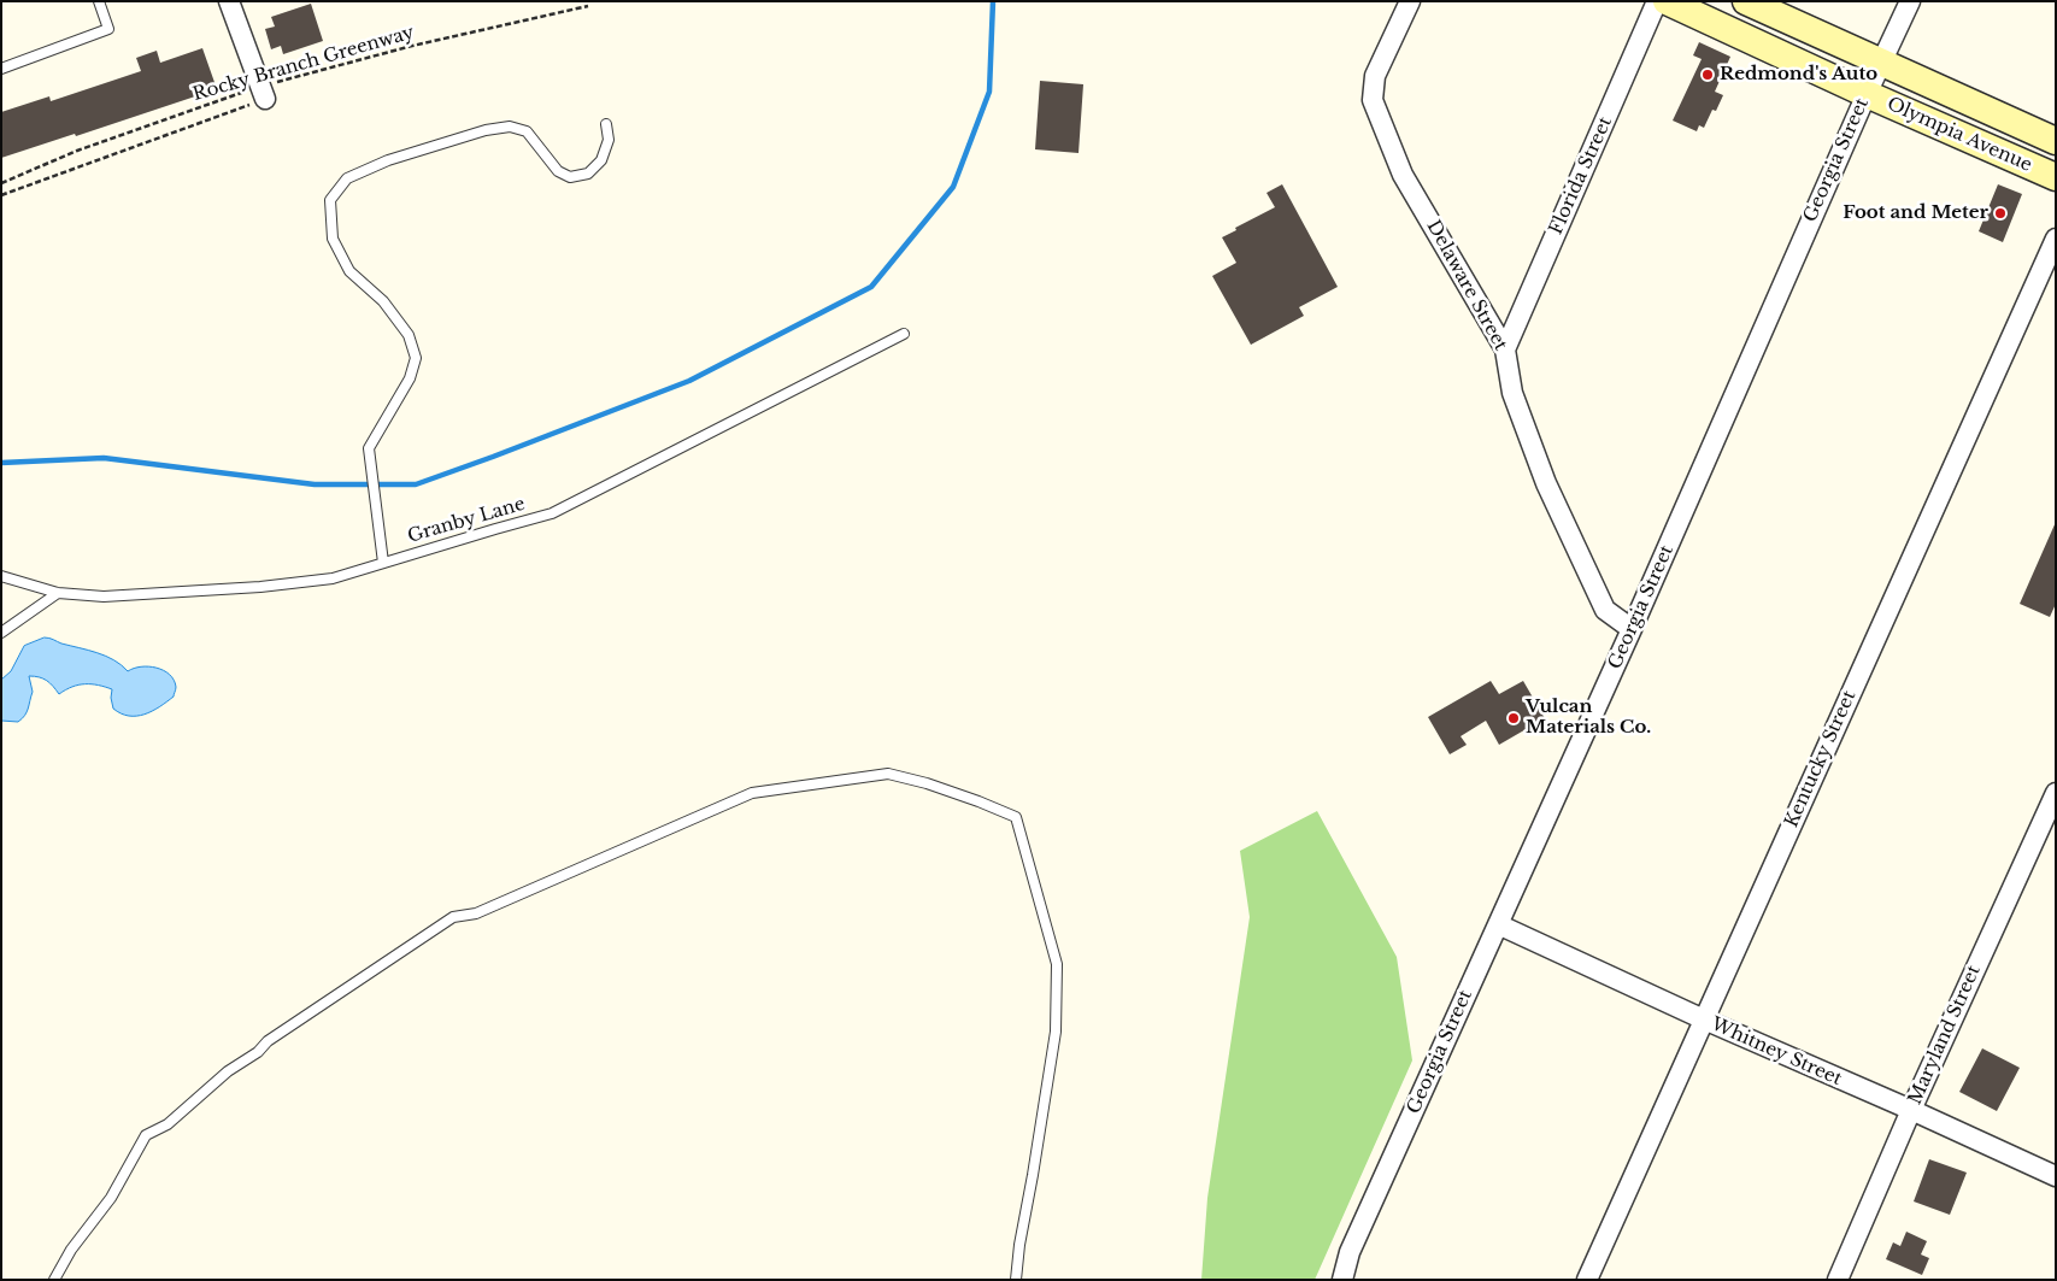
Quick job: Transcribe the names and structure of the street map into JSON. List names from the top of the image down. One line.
{"streets":{"main road":["Olympia Avenue"],"street":["Georgia Street","Florida Street","Delaware Street","Kentucky Street","Maryland Street","Whitney Street"],"lane":["Granby Lane"],"path":["Rocky Branch Greenway"]},"crossings":[["Olympia Avenue","Georgia Street"],["Georgia Street","Delaware Street"],["Georgia Street","Whitney Street"],["Florida Street","Delaware Street"],["Kentucky Street","Whitney Street"],["Maryland Street","Whitney Street"]],"places":["Redmond's Auto","Foot and Meter","Vulcan Materials Co."]}
